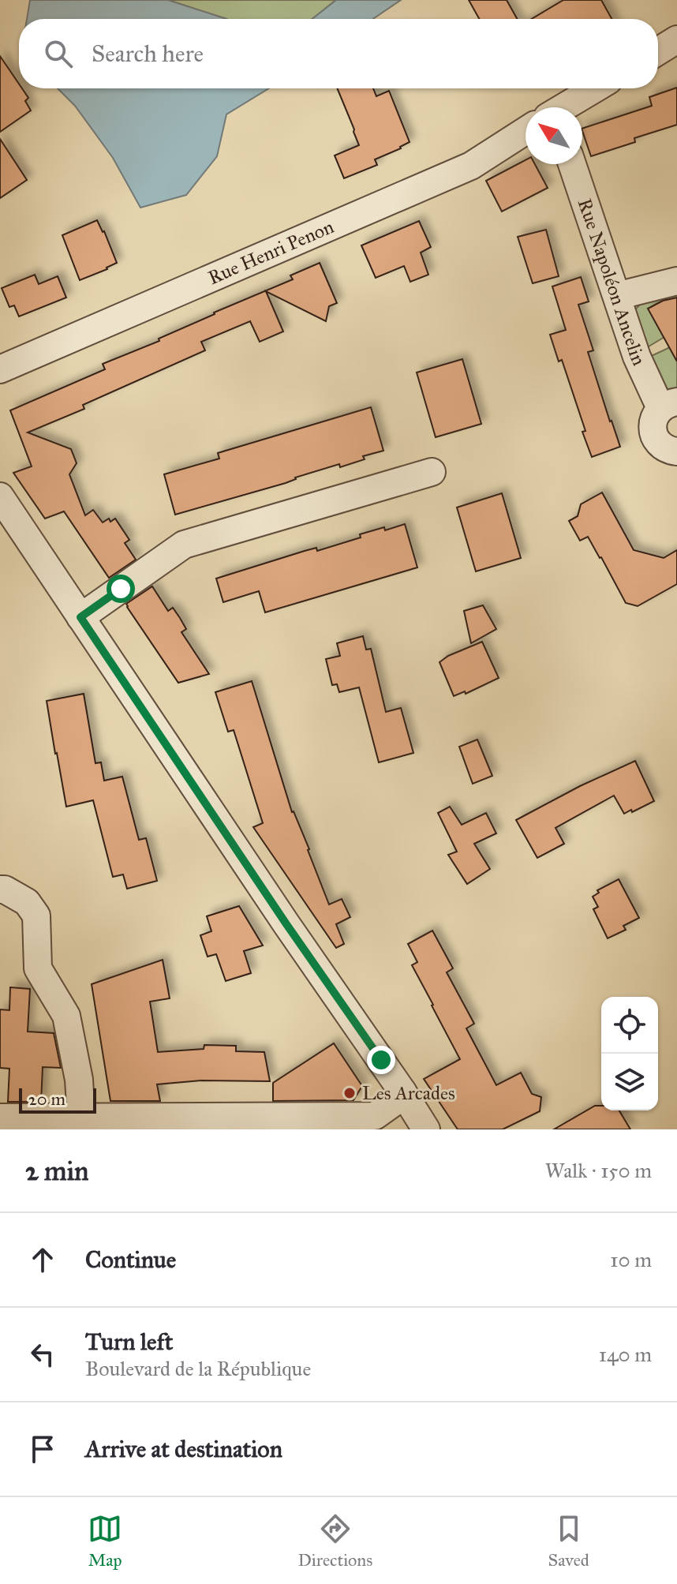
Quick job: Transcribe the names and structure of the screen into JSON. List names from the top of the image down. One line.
{"streets":{"street":["Rue Henri Penon","Rue Napoléon Ancelin"]},"places":["Les Arcades"],"scale_bar":"20 m","north":"top left","page":{"search":"Search here","scale":"20 m","heading":["2 min","Walk · 150 m"],"list":[["Continue","10 m"],["Turn left","Boulevard de la République","140 m"],"Arrive at destination"],"nav":["Map","Directions","Saved"]}}
